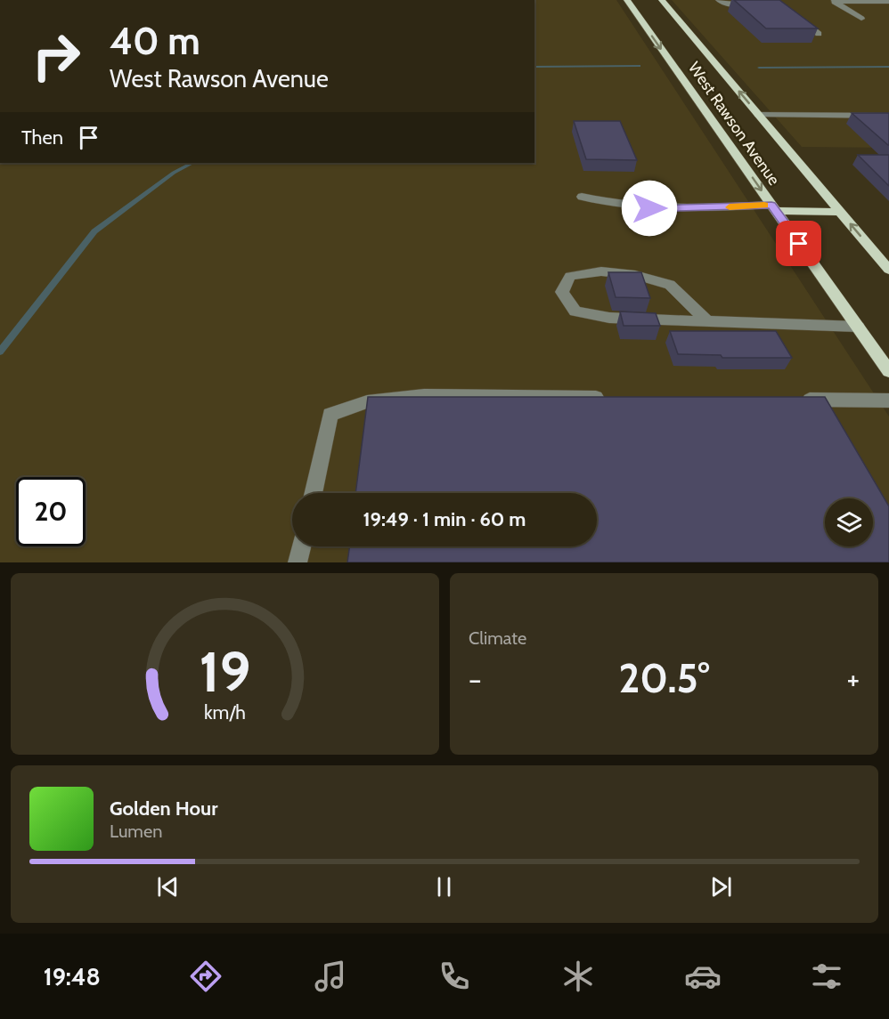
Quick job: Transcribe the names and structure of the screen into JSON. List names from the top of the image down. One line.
{"streets":{"main road":["West Rawson Avenue"]},"page":{"turn":["40 m","West Rawson Avenue"],"then":"Then","limit":"20","trip":"19:49 · 1 min · 60 m","tile":"Climate","heat":["−","20.5°","+"],"song":["Golden Hour","Lumen"],"tabs":"19:48","gauge":["19","km/h"]}}
